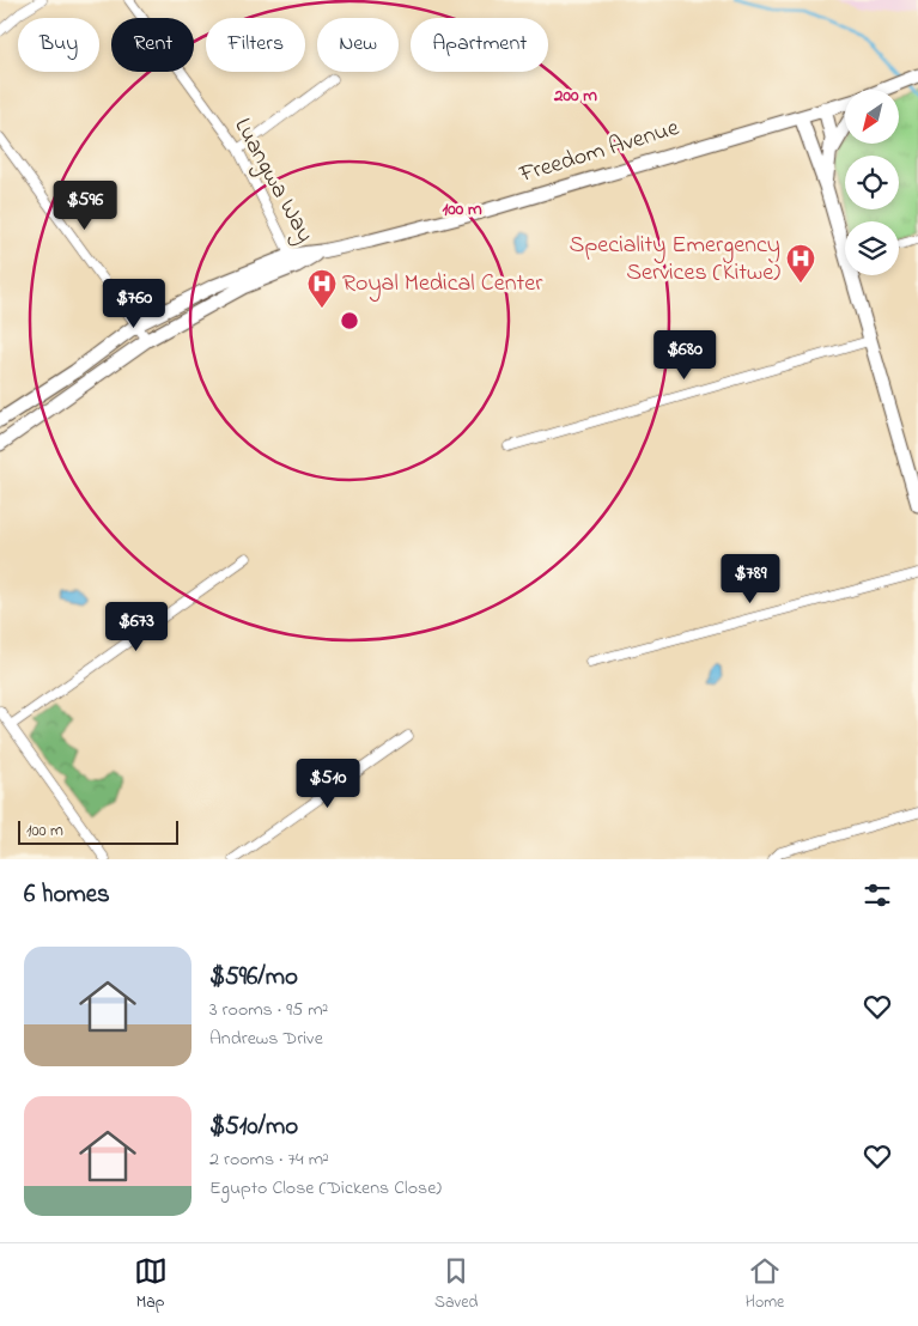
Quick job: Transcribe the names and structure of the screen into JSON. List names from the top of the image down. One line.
{"streets":{"main road":["Freedom Avenue"],"street":["Luangwa Way"]},"crossings":[["Freedom Avenue","Luangwa Way"]],"places":{"hospital":["Speciality Emergency Services (Kitwe)","Royal Medical Center"]},"scale_bar":"100 m","north":"bottom left","page":{"chip":["Buy","Rent","Filters","New","Apartment"],"price":["$596","$760","$680","$789","$673","$510"],"scale":"100 m","heading":"6 homes","list":[{"name":"$596/mo","note":"3 rooms · 95 m² · Andrews Drive"},{"name":"$510/mo","note":"2 rooms · 74 m² · Egupto Close (Dickens Close)"}],"tabs":["Map","Saved","Home"]},"rings":["200 m","100 m"]}
